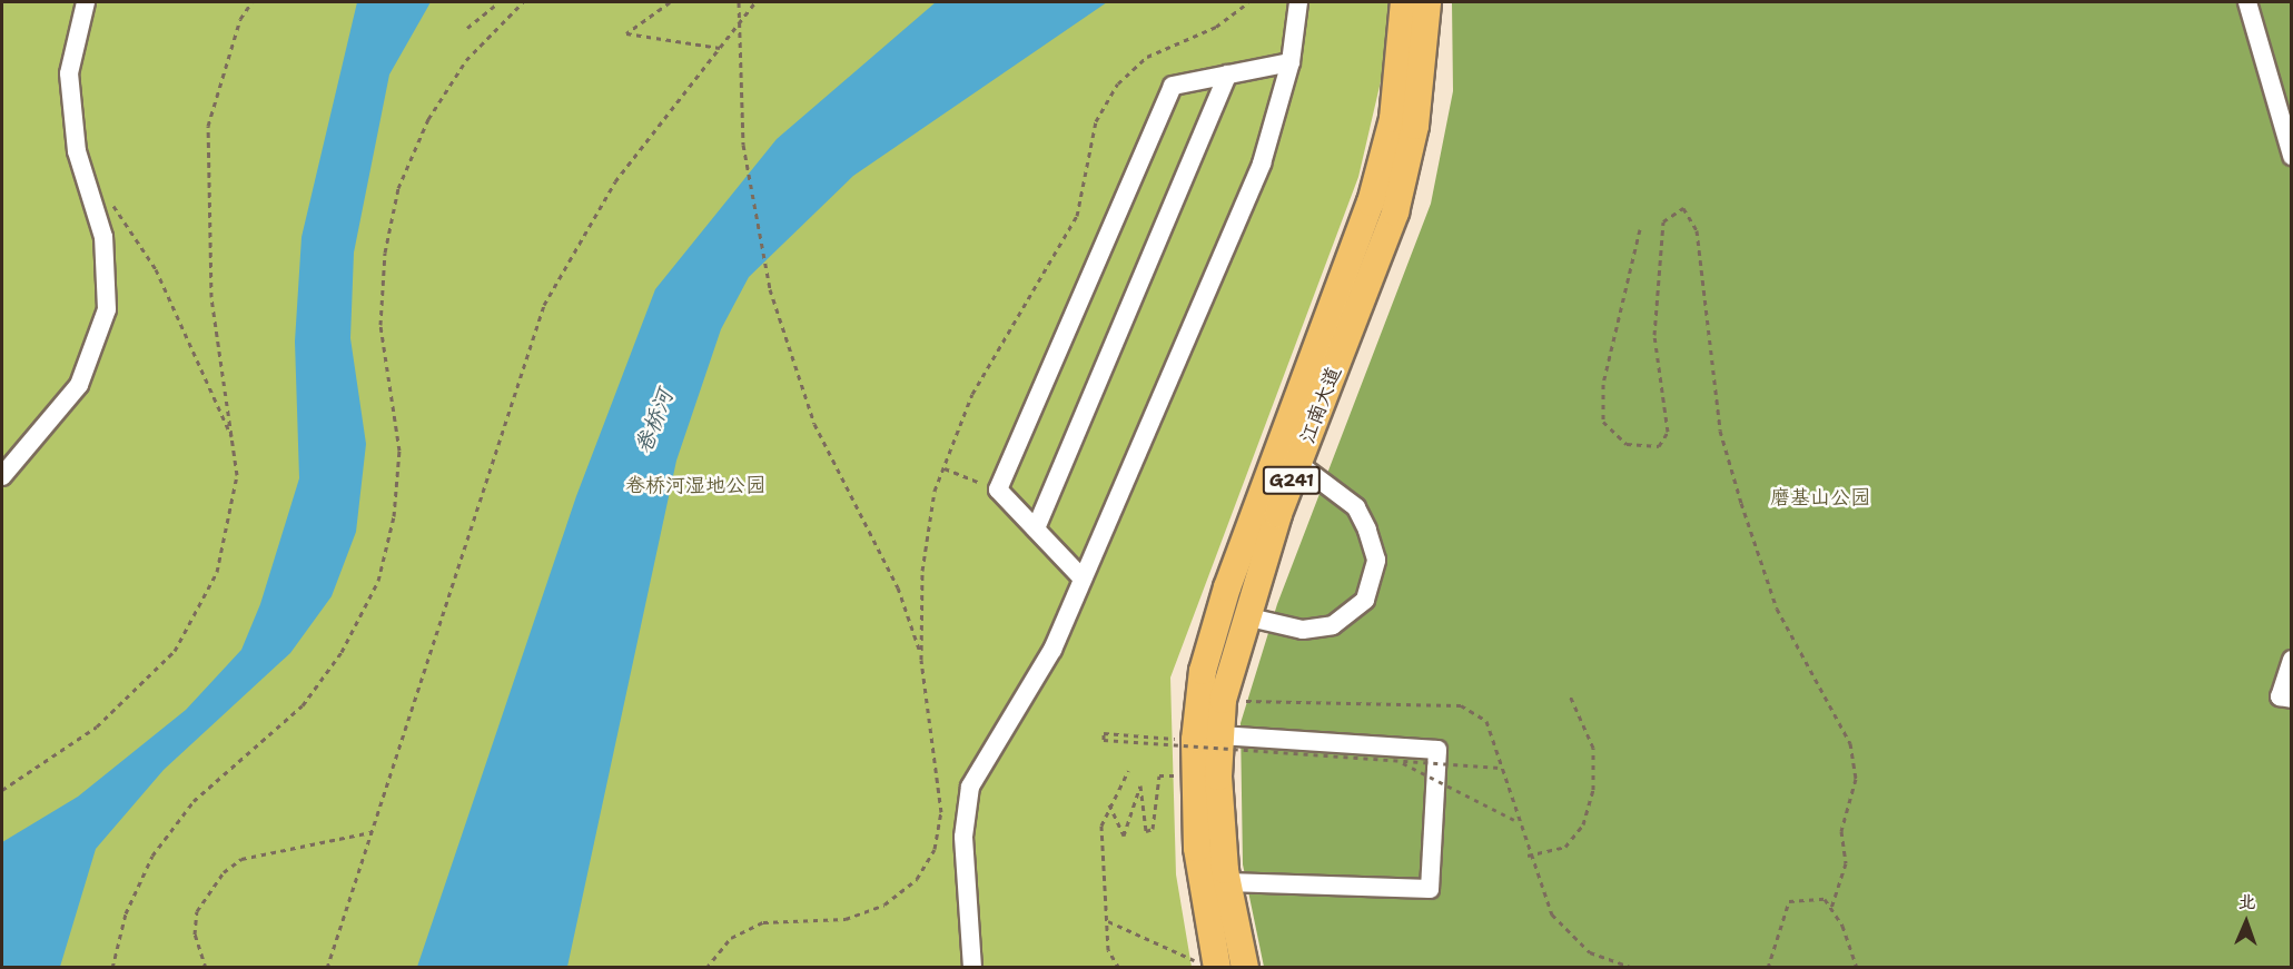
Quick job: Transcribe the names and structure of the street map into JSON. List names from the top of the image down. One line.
{"streets":{"highway":["江南大道","G241"]},"water":["卷桥河"],"parks":["卷桥河湿地公园","磨基山公园"],"north":"top"}
